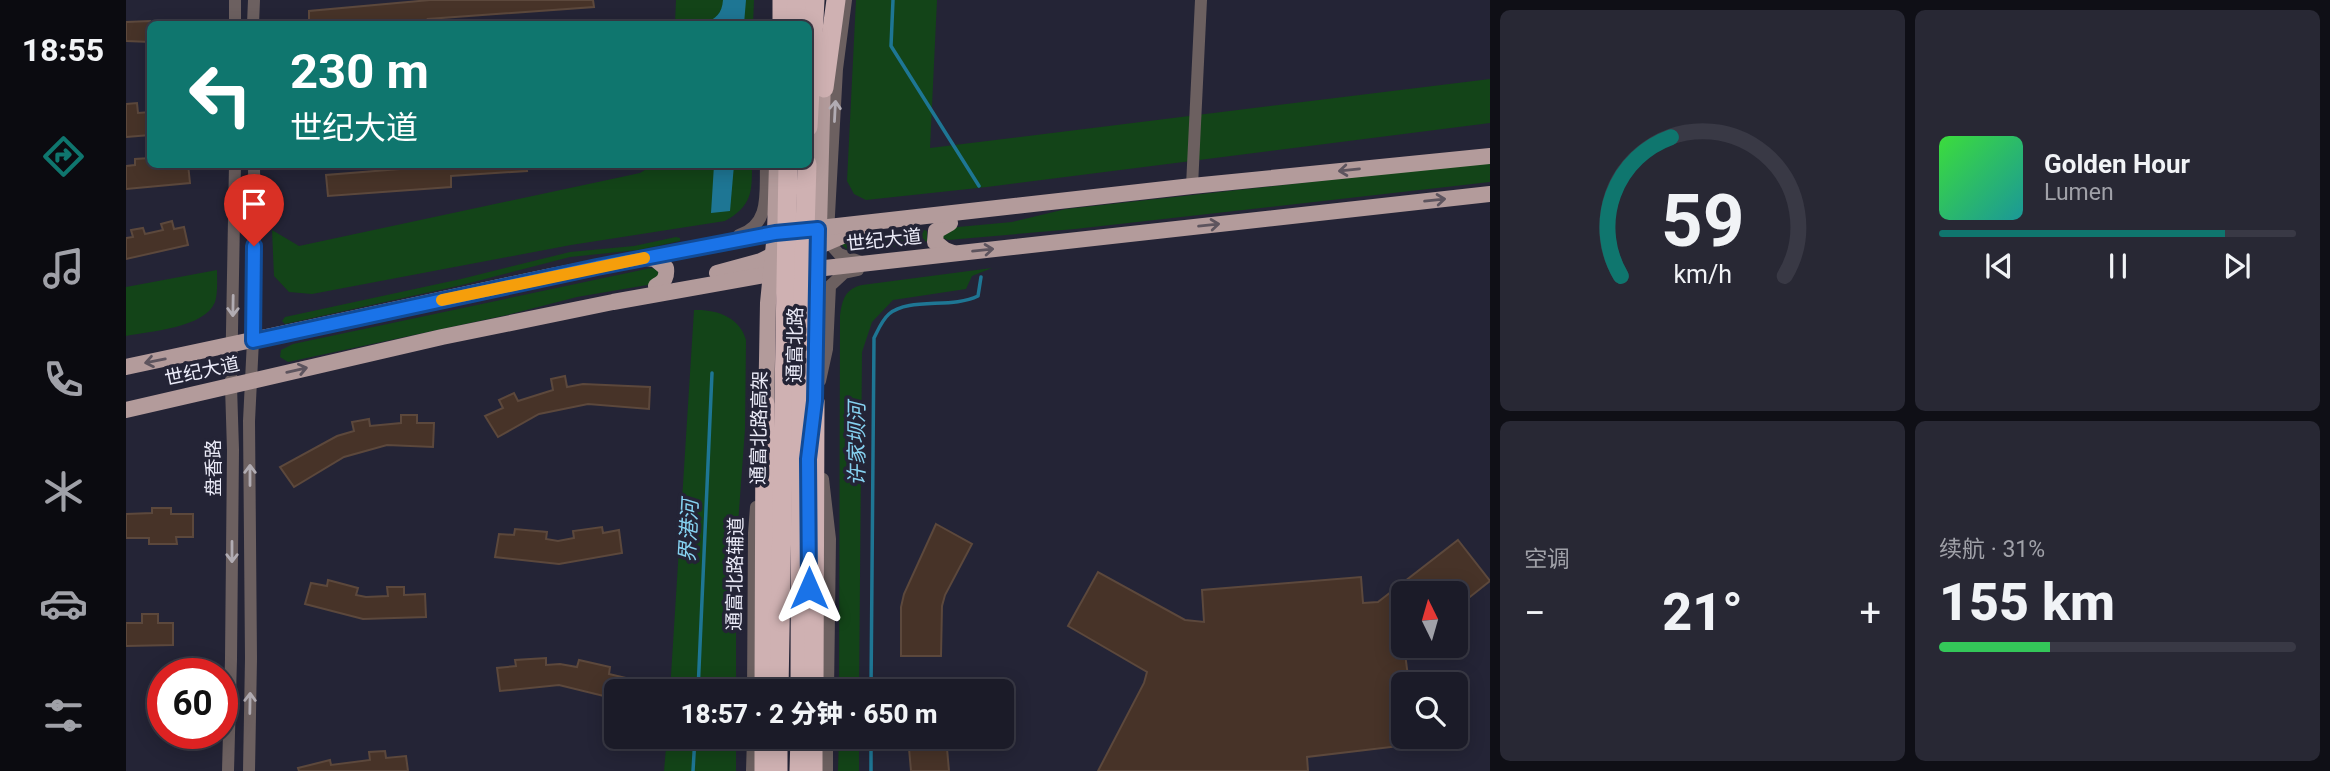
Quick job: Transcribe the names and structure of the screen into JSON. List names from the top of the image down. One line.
{"streets":{"highway":["通富北路高架"],"main road":["世纪大道","通富北路"],"street":["盘香路","通富北路辅道"]},"crossings":[["世纪大道","通富北路"],["世纪大道","盘香路"],["通富北路","通富北路辅道"]],"water":["许家坝河","界港河"],"north":"top","page":{"tabs":"18:55","turn":["230 m","世纪大道"],"song":["Golden Hour","Lumen"],"tile":["空调",["续航 · 31%","155 km"]],"heat":["−","21°","+"],"limit":"60","trip":"18:57 · 2 分钟 · 650 m","gauge":["59","km/h"]}}
